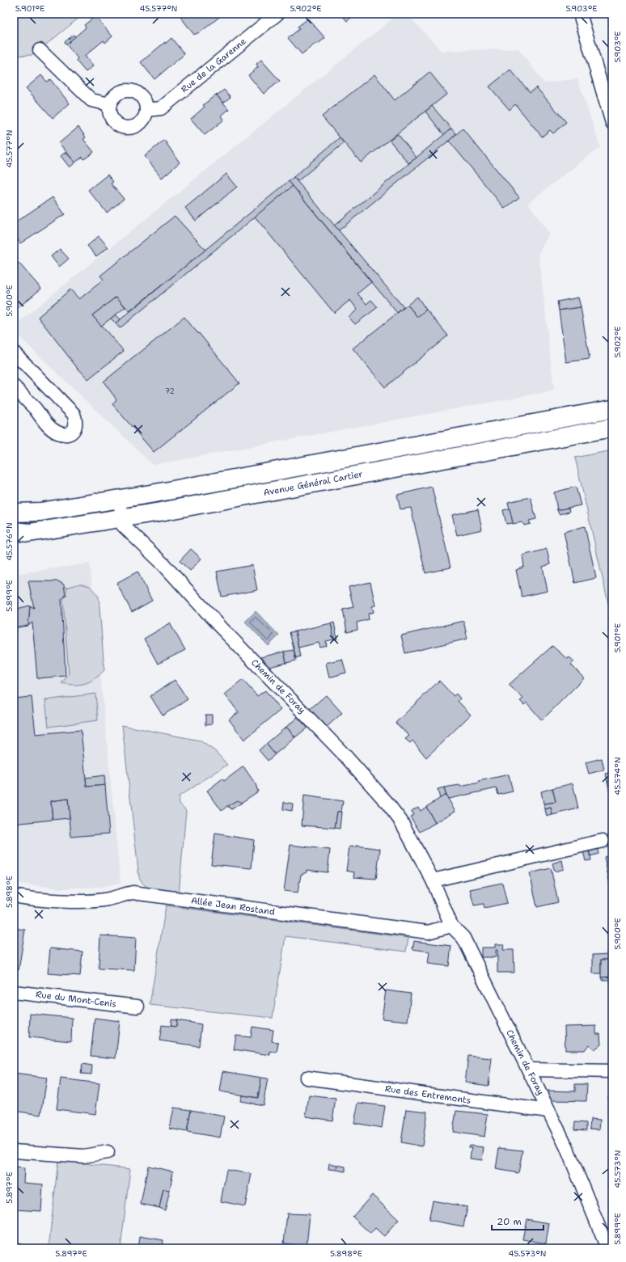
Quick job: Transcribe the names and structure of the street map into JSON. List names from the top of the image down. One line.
{"streets":{"main road":["Avenue Général Cartier"],"street":["Rue de la Garenne","Chemin de Foray","Allée Jean Rostand","Rue du Mont-Cenis","Rue des Entremonts"]},"crossings":[["Avenue Général Cartier","Chemin de Foray"],["Chemin de Foray","Allée Jean Rostand"],["Chemin de Foray","Rue des Entremonts"]],"house_numbers":["72"],"scale_bar":"20 m","coordinates":["5.901°E","45.577°N","5.902°E","5.903°E","5.900°E","45.576°N","5.899°E","45.574°N","5.898°E","45.573°N","5.897°E"]}
